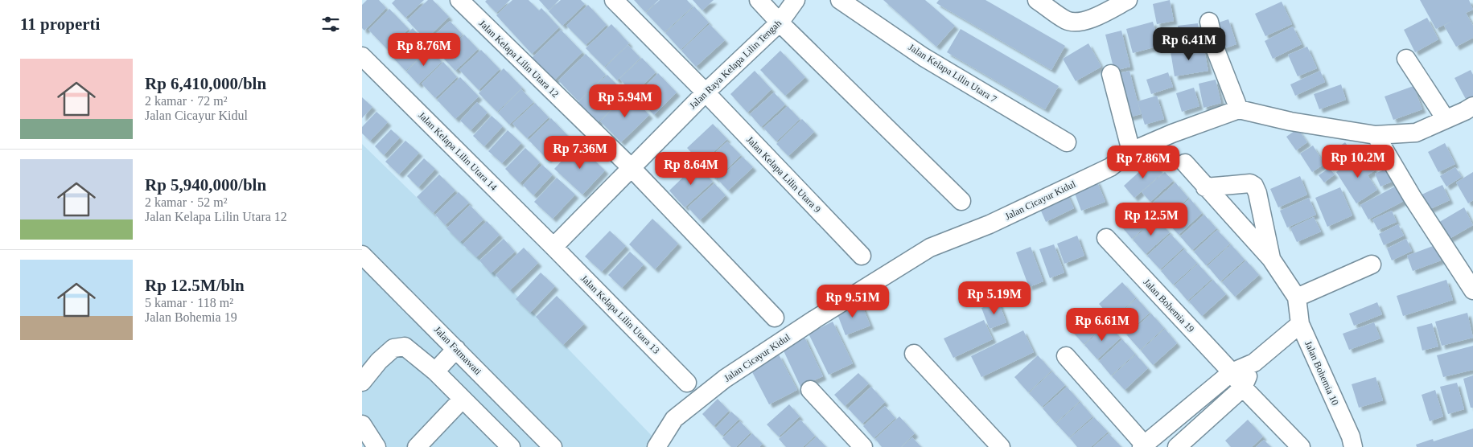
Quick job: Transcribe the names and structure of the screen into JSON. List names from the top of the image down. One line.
{"streets":{"street":["Jalan Kelapa Lilin Utara 12","Jalan Raya Kelapa Lilin Tengah","Jalan Kelapa Lilin Utara 7","Jalan Kelapa Lilin Utara 14","Jalan Kelapa Lilin Utara 9","Jalan Cicayur Kidul","Jalan Bohemia 19","Jalan Kelapa Lilin Utara 13","Jalan Fatmawati","Jalan Bohemia 10"]},"crossings":[["Jalan Kelapa Lilin Utara 12","Jalan Raya Kelapa Lilin Tengah"],["Jalan Raya Kelapa Lilin Tengah","Jalan Kelapa Lilin Utara 14"],["Jalan Raya Kelapa Lilin Tengah","Jalan Kelapa Lilin Utara 9"],["Jalan Raya Kelapa Lilin Tengah","Jalan Kelapa Lilin Utara 13"],["Jalan Kelapa Lilin Utara 14","Jalan Kelapa Lilin Utara 13"]],"page":{"heading":"11 properti","price":["Rp 6.41M","Rp 8.76M","Rp 5.94M","Rp 7.36M","Rp 10.2M","Rp 7.86M","Rp 8.64M","Rp 12.5M","Rp 5.19M","Rp 9.51M","Rp 6.61M"],"list":[{"name":"Rp 6,410,000/bln","note":"2 kamar · 72 m² · Jalan Cicayur Kidul"},{"name":"Rp 5,940,000/bln","note":"2 kamar · 52 m² · Jalan Kelapa Lilin Utara 12"},{"name":"Rp 12.5M/bln","note":"5 kamar · 118 m² · Jalan Bohemia 19"}]}}
